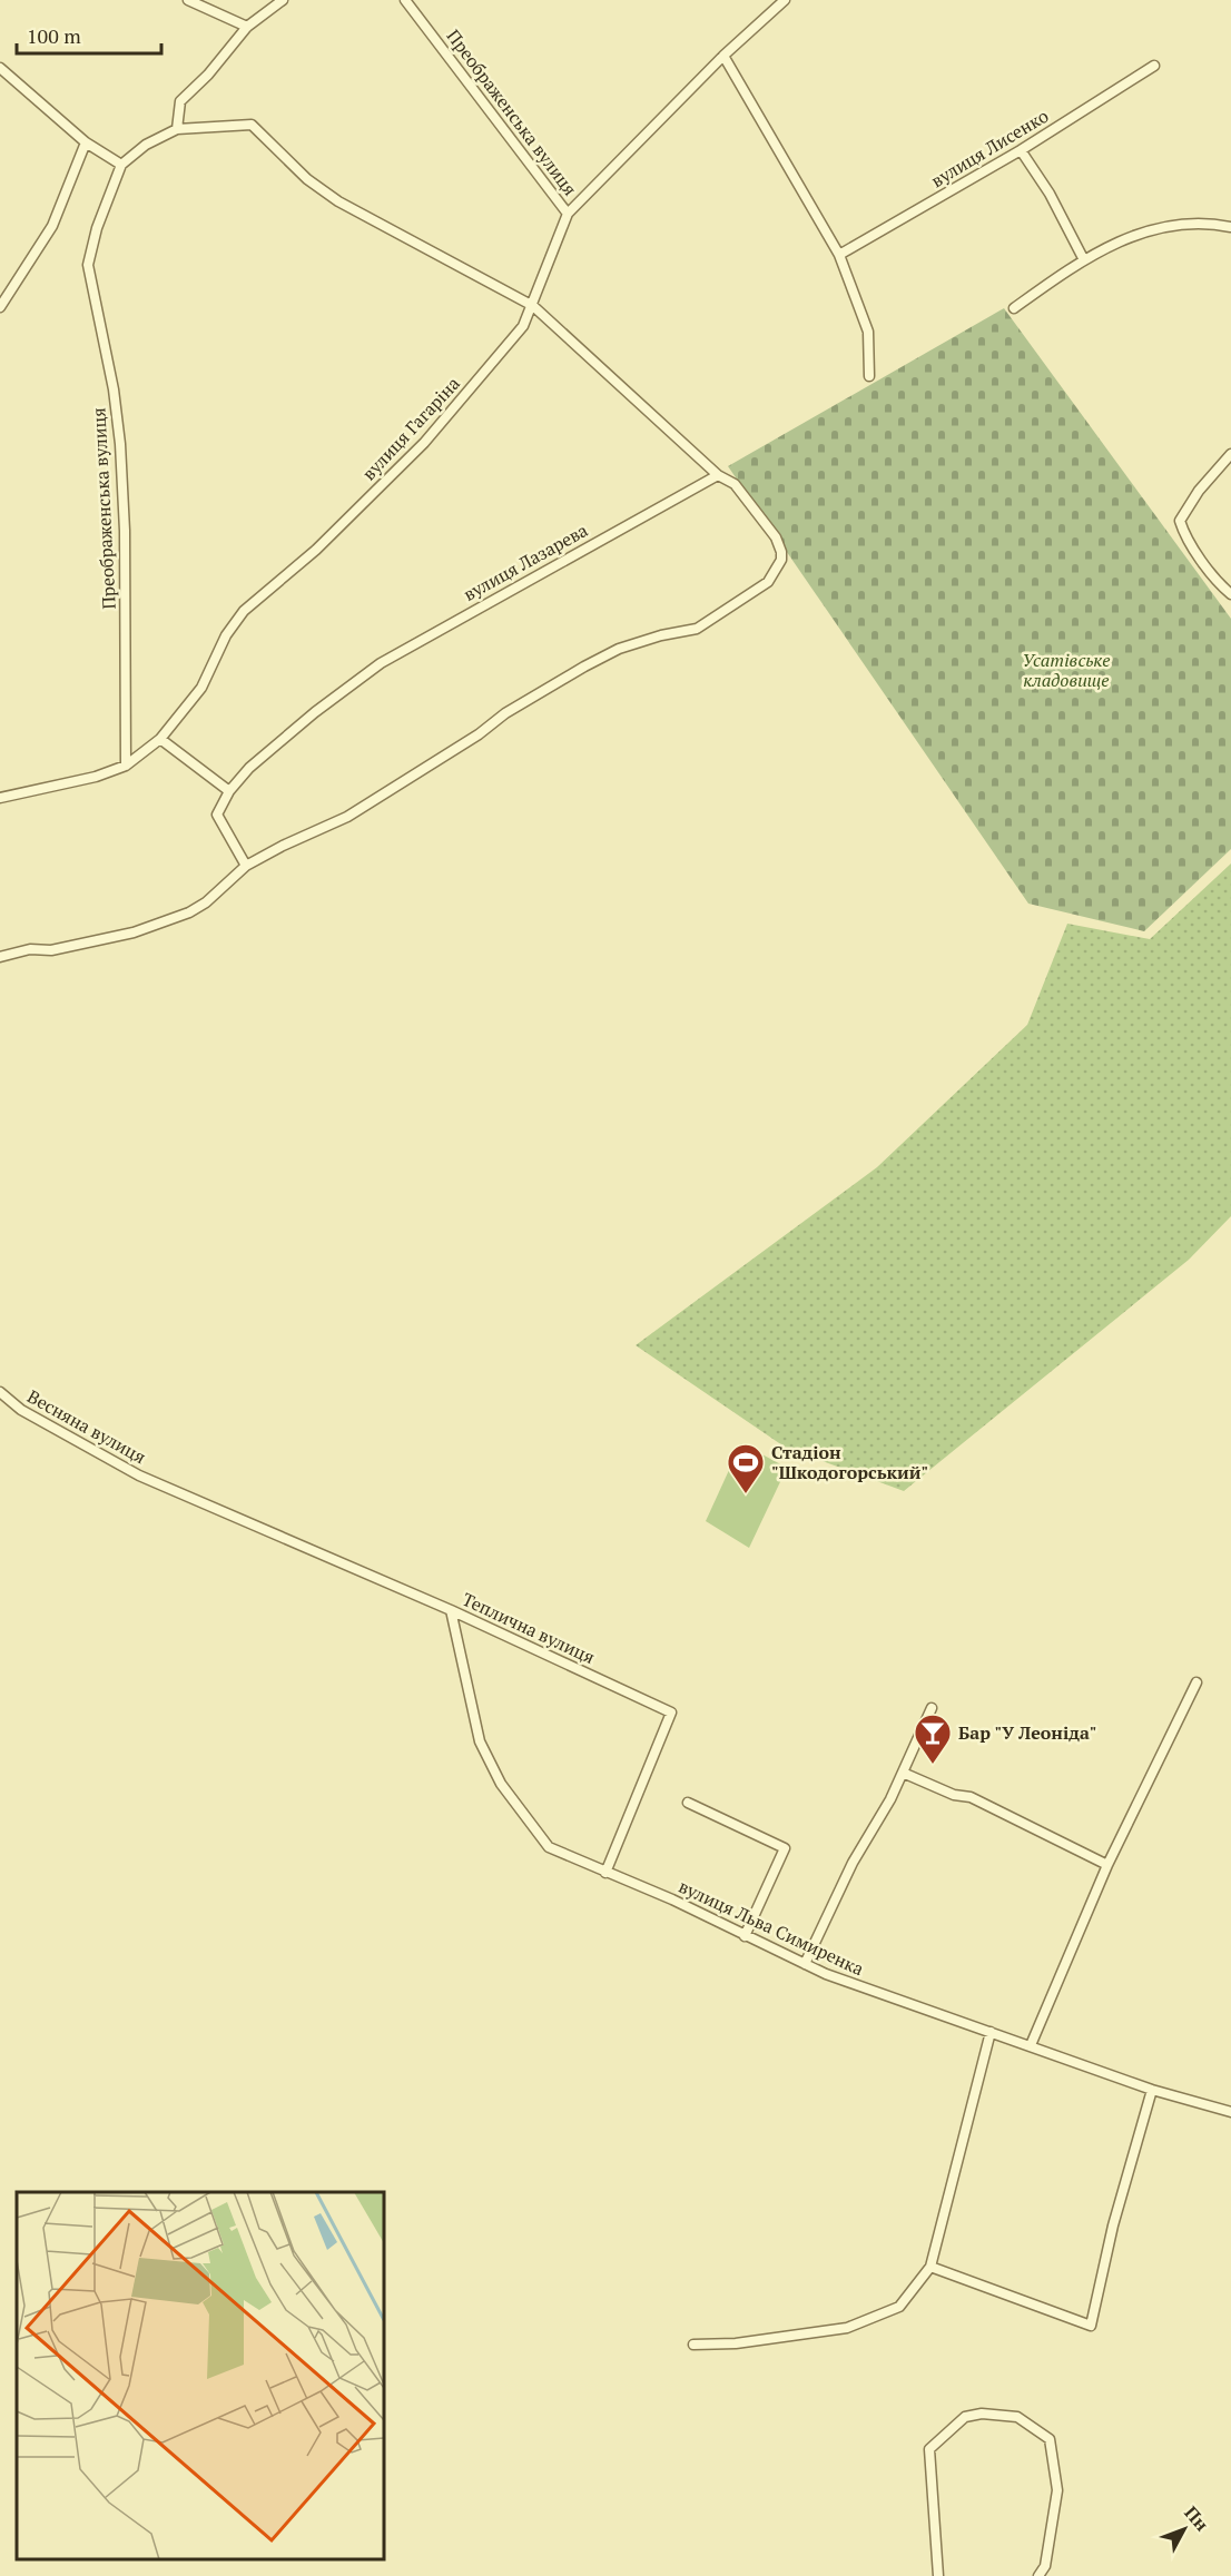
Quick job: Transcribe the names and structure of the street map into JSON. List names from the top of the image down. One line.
{"streets":{"street":["Преображенська вулиця","вулиця Лисенко","вулиця Гагаріна","вулиця Лазарева","Весняна вулиця","Теплична вулиця","вулиця Льва Симиренка"]},"crossings":[["Преображенська вулиця","вулиця Гагаріна"],["Весняна вулиця","Теплична вулиця"],["Теплична вулиця","вулиця Льва Симиренка"]],"parks":["Усатівське кладовище"],"places":{"sports":["Стадіон \"Шкодогорський\""],"bar":["Бар \"У Леоніда\""]},"scale_bar":"100 m","north":"top right"}
